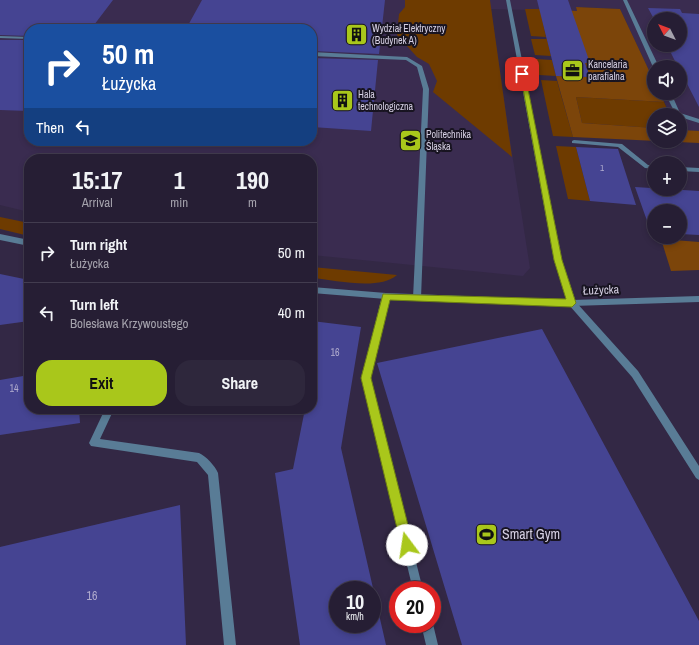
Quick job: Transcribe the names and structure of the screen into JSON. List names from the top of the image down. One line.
{"streets":{"street":["Łużycka"]},"places":{"building":["Wydział Elektryczny (Budynek A)","Hala technologiczna"],"office":["Kancelaria parafialna"],"school or university":["Politechnika Śląska"],"sports":["Smart Gym"]},"house_numbers":["1","16","14","16"],"north":"top left","page":{"map_buttons":["+","−"],"turn":["50 m","Łużycka"],"then":"Then","eta":["15:17","Arrival","1","min","190","m"],"list":[{"name":"Turn right","note":"Łużycka","value":"50 m"},{"name":"Turn left","note":"Bolesława Krzywoustego","value":"40 m"}],"buttons":["Exit","Share"],"speed":"10 km/h","limit":"20"}}
